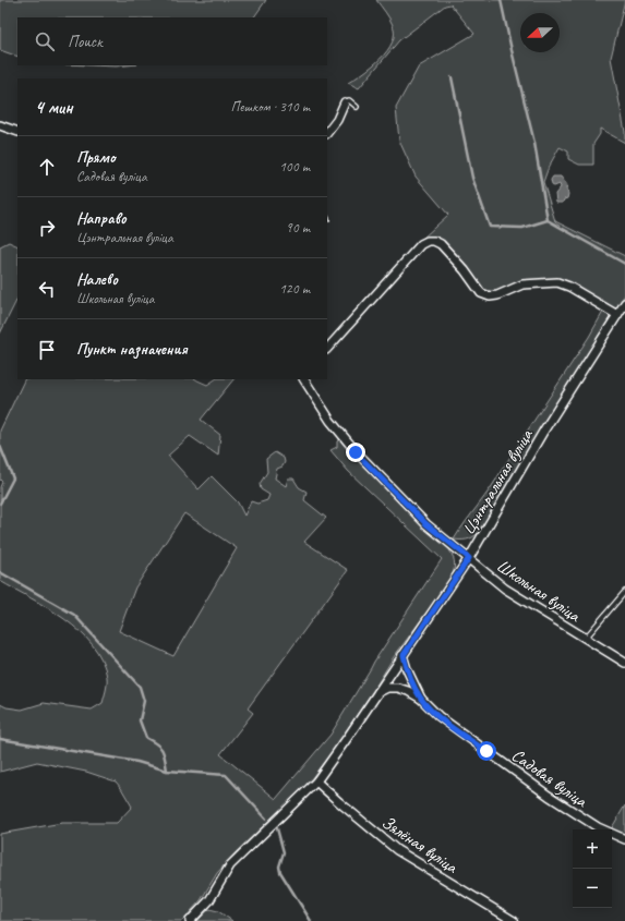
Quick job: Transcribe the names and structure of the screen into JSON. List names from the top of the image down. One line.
{"streets":{"street":["Цэнтральная вуліца","Школьная вуліца","Садовая вуліца","Зялёная вуліца"]},"crossings":[["Цэнтральная вуліца","Школьная вуліца"],["Цэнтральная вуліца","Садовая вуліца"],["Цэнтральная вуліца","Зялёная вуліца"]],"north":"left","page":{"search":"Поиск","heading":["4 мин","Пешком · 310 m"],"list":[["Прямо","Садовая вуліца","100 m"],["Направо","Цэнтральная вуліца","90 m"],["Налево","Школьная вуліца","120 m"],"Пункт назначения"],"map_buttons":["+","−"]}}
